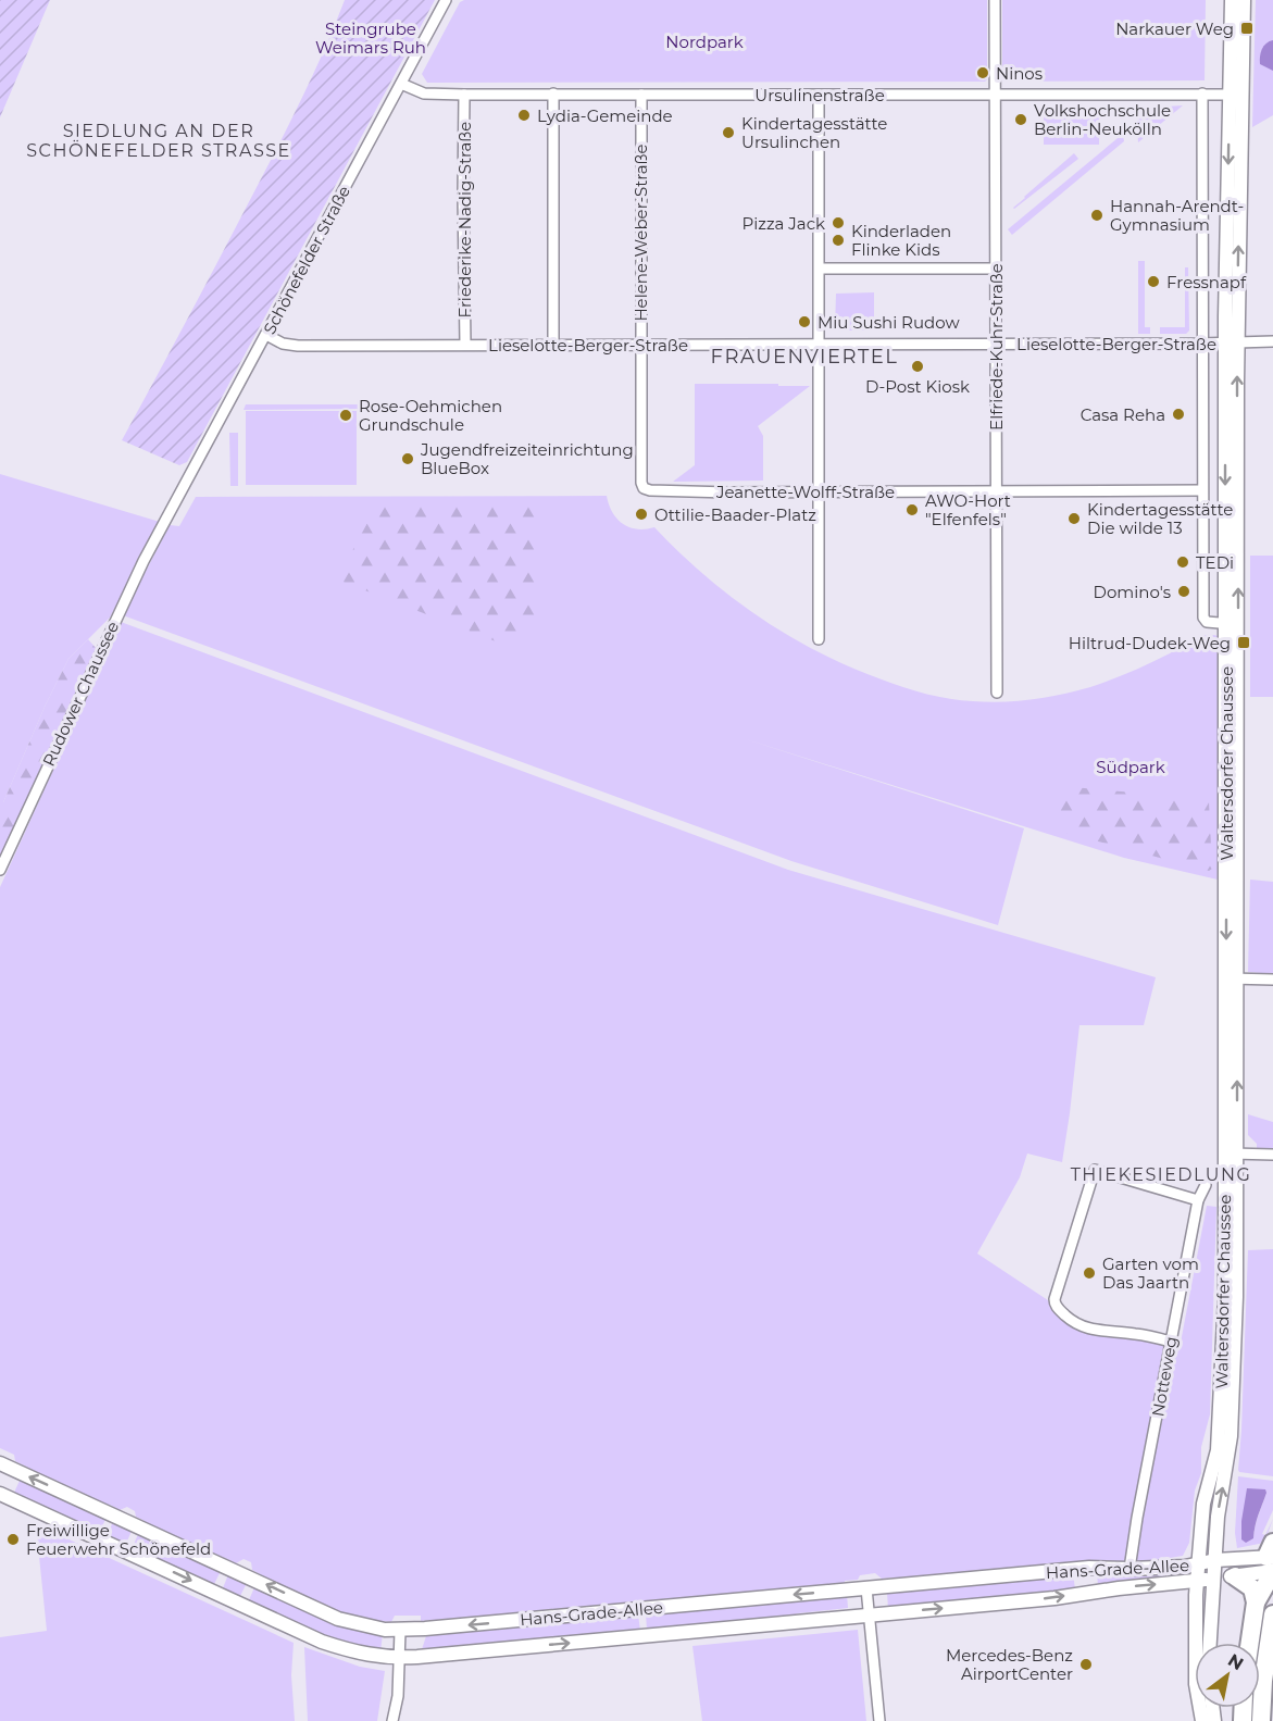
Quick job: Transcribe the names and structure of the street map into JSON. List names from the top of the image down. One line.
{"streets":{"street":["Ursulinenstraße","Friederike-Nadig-Straße","Helene-Weber-Straße","Schönefelder Straße","Lieselotte-Berger-Straße","Elfriede-Kuhr-Straße","Jeanette-Wolff-Straße","Rudower Chaussee","Waltersdorfer Chaussee","Notteweg","Hans-Grade-Allee"]},"crossings":[["Ursulinenstraße","Friederike-Nadig-Straße"],["Ursulinenstraße","Helene-Weber-Straße"],["Ursulinenstraße","Schönefelder Straße"],["Ursulinenstraße","Elfriede-Kuhr-Straße"],["Ursulinenstraße","Waltersdorfer Chaussee"],["Friederike-Nadig-Straße","Lieselotte-Berger-Straße"],["Helene-Weber-Straße","Lieselotte-Berger-Straße"],["Helene-Weber-Straße","Jeanette-Wolff-Straße"],["Schönefelder Straße","Lieselotte-Berger-Straße"],["Schönefelder Straße","Rudower Chaussee"],["Lieselotte-Berger-Straße","Elfriede-Kuhr-Straße"],["Lieselotte-Berger-Straße","Waltersdorfer Chaussee"],["Elfriede-Kuhr-Straße","Jeanette-Wolff-Straße"],["Waltersdorfer Chaussee","Hans-Grade-Allee"],["Notteweg","Hans-Grade-Allee"]],"districts":["SIEDLUNG AN DER SCHÖNEFELDER STRASSE","FRAUENVIERTEL","THIEKESIEDLUNG"],"parks":["Steingrube Weimars Ruh","Nordpark","Südpark"],"places":{"transit":["Narkauer Weg","Hiltrud-Dudek-Weg"],"other":["Ninos","Lydia-Gemeinde","Volkshochschule Berlin-Neukölln","Kindertagesstätte Ursulinchen","Hannah-Arendt- Gymnasium","Pizza Jack","Kinderladen Flinke Kids","Fressnapf","Miu Sushi Rudow","D-Post Kiosk","Casa Reha","Rose-Oehmichen Grundschule","Jugendfreizeiteinrichtung BlueBox","AWO-Hort \"Elfenfels\"","Ottilie-Baader-Platz","Kindertagesstätte Die wilde 13","TEDi","Domino's","Garten vom Das Jaartn","Freiwillige Feuerwehr Schönefeld","Mercedes-Benz AirportCenter"]},"north":"top right"}
